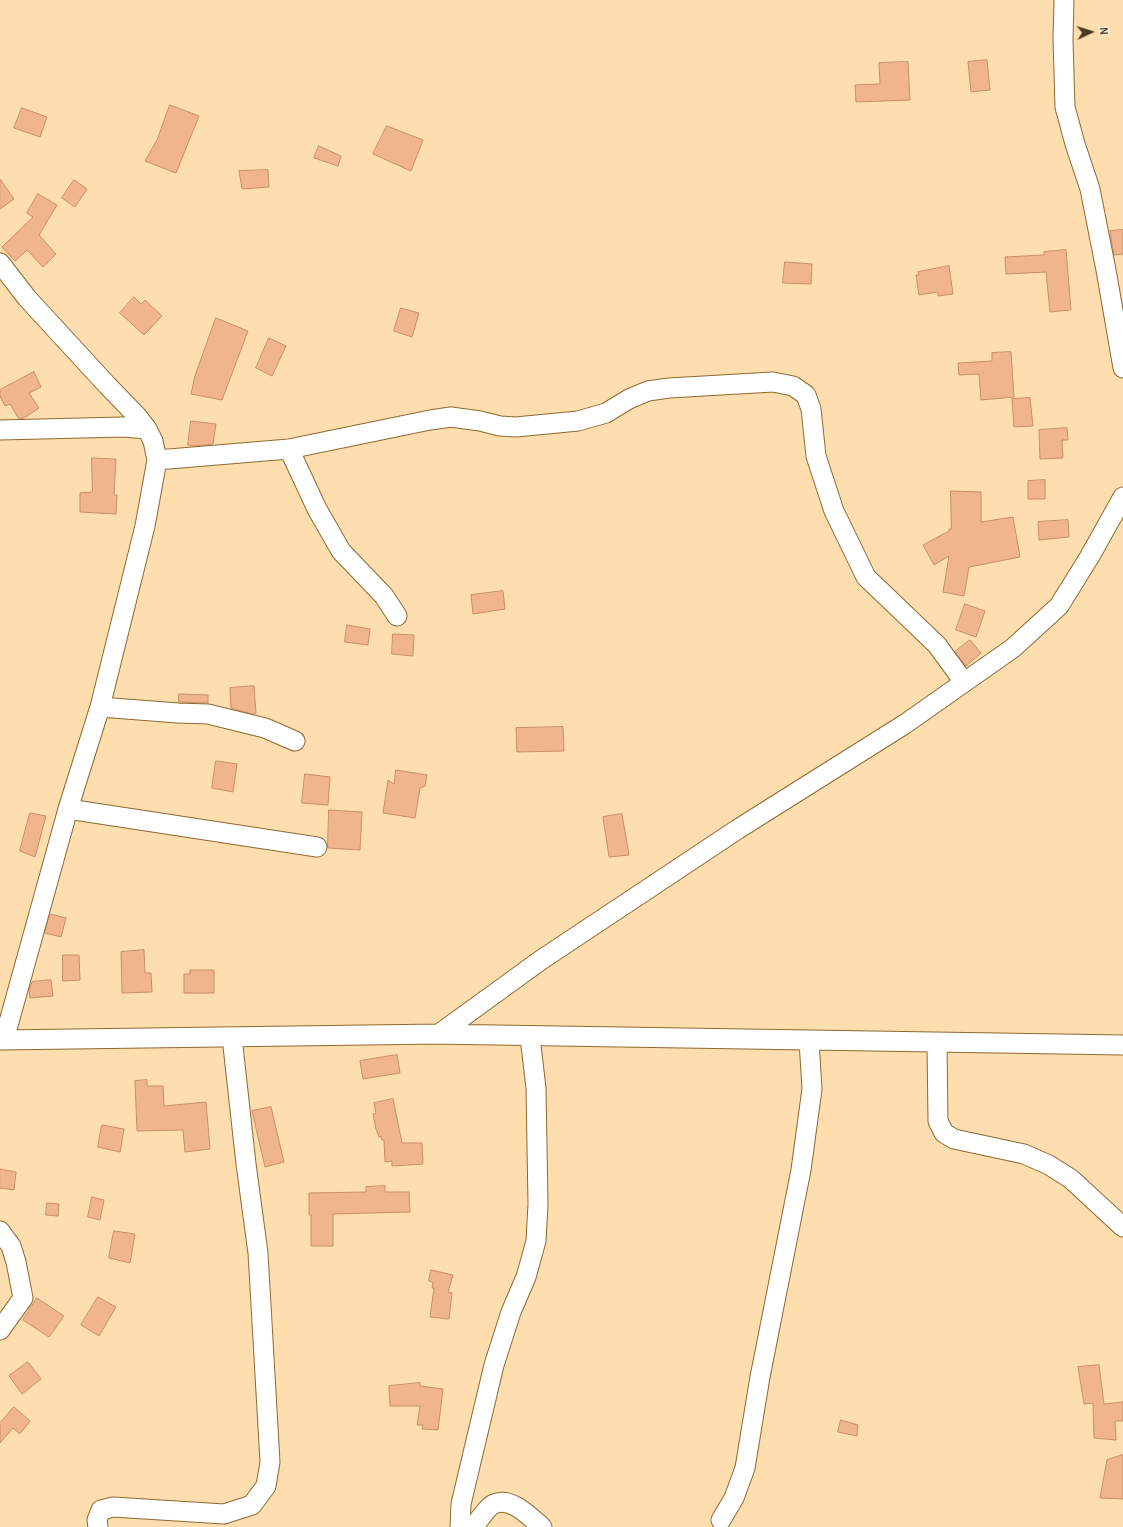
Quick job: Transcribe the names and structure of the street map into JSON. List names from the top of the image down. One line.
{"north":"right"}
